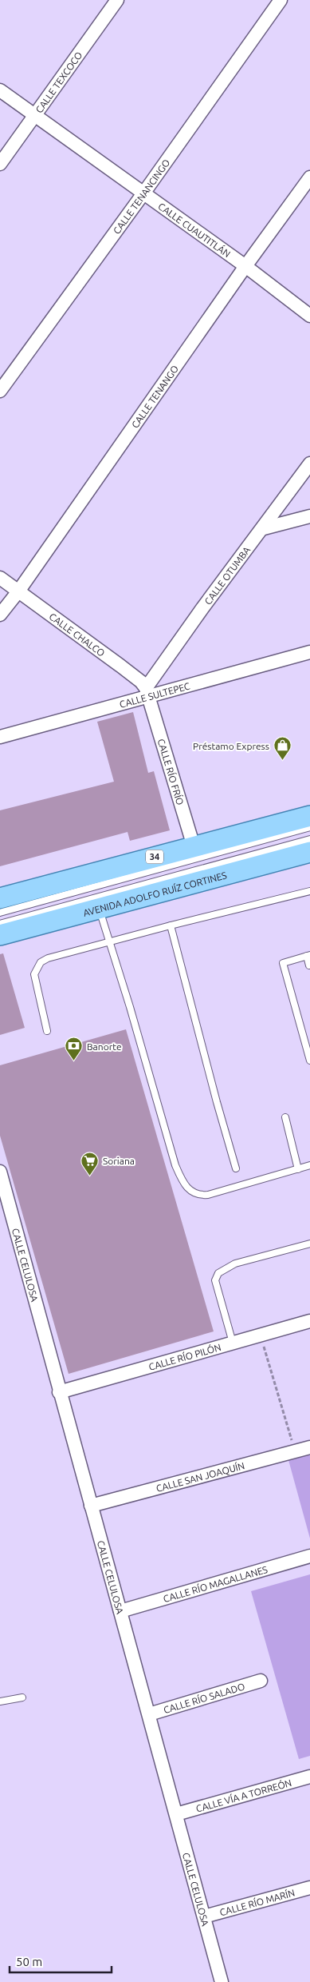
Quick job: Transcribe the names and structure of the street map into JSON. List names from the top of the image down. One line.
{"streets":{"main road":["34","AVENIDA ADOLFO RUÍZ CORTINES"],"street":["CALLE TEXCOCO","CALLE TENANCINGO","CALLE CUAUTITLÁN","CALLE TENANGO","CALLE OTUMBA","CALLE CHALCO","CALLE SULTEPEC","CALLE RÍO FRÍO","CALLE CELULOSA","CALLE RÍO PILÓN","CALLE SAN JOAQUÍN","CALLE RÍO MAGALLANES","CALLE RÍO SALADO","CALLE VÍA A TORREÓN","CALLE RÍO MARÍN"]},"crossings":[["CALLE TEXCOCO","CALLE CUAUTITLÁN"],["CALLE TENANCINGO","CALLE CUAUTITLÁN"],["CALLE CUAUTITLÁN","CALLE TENANGO"],["CALLE TENANGO","CALLE CHALCO"],["CALLE OTUMBA","CALLE CHALCO"],["CALLE OTUMBA","CALLE SULTEPEC"],["CALLE OTUMBA","CALLE RÍO FRÍO"],["CALLE CHALCO","CALLE SULTEPEC"],["CALLE CHALCO","CALLE RÍO FRÍO"],["CALLE SULTEPEC","CALLE RÍO FRÍO"],["CALLE RÍO FRÍO","34"],["CALLE CELULOSA","CALLE RÍO PILÓN"],["CALLE CELULOSA","CALLE SAN JOAQUÍN"],["CALLE CELULOSA","CALLE RÍO MAGALLANES"],["CALLE CELULOSA","CALLE RÍO SALADO"],["CALLE CELULOSA","CALLE VÍA A TORREÓN"],["CALLE CELULOSA","CALLE RÍO MARÍN"]],"places":{"shop":["Préstamo Express"],"bank":["Banorte"],"supermarket":["Soriana"]},"scale_bar":"50 m"}
